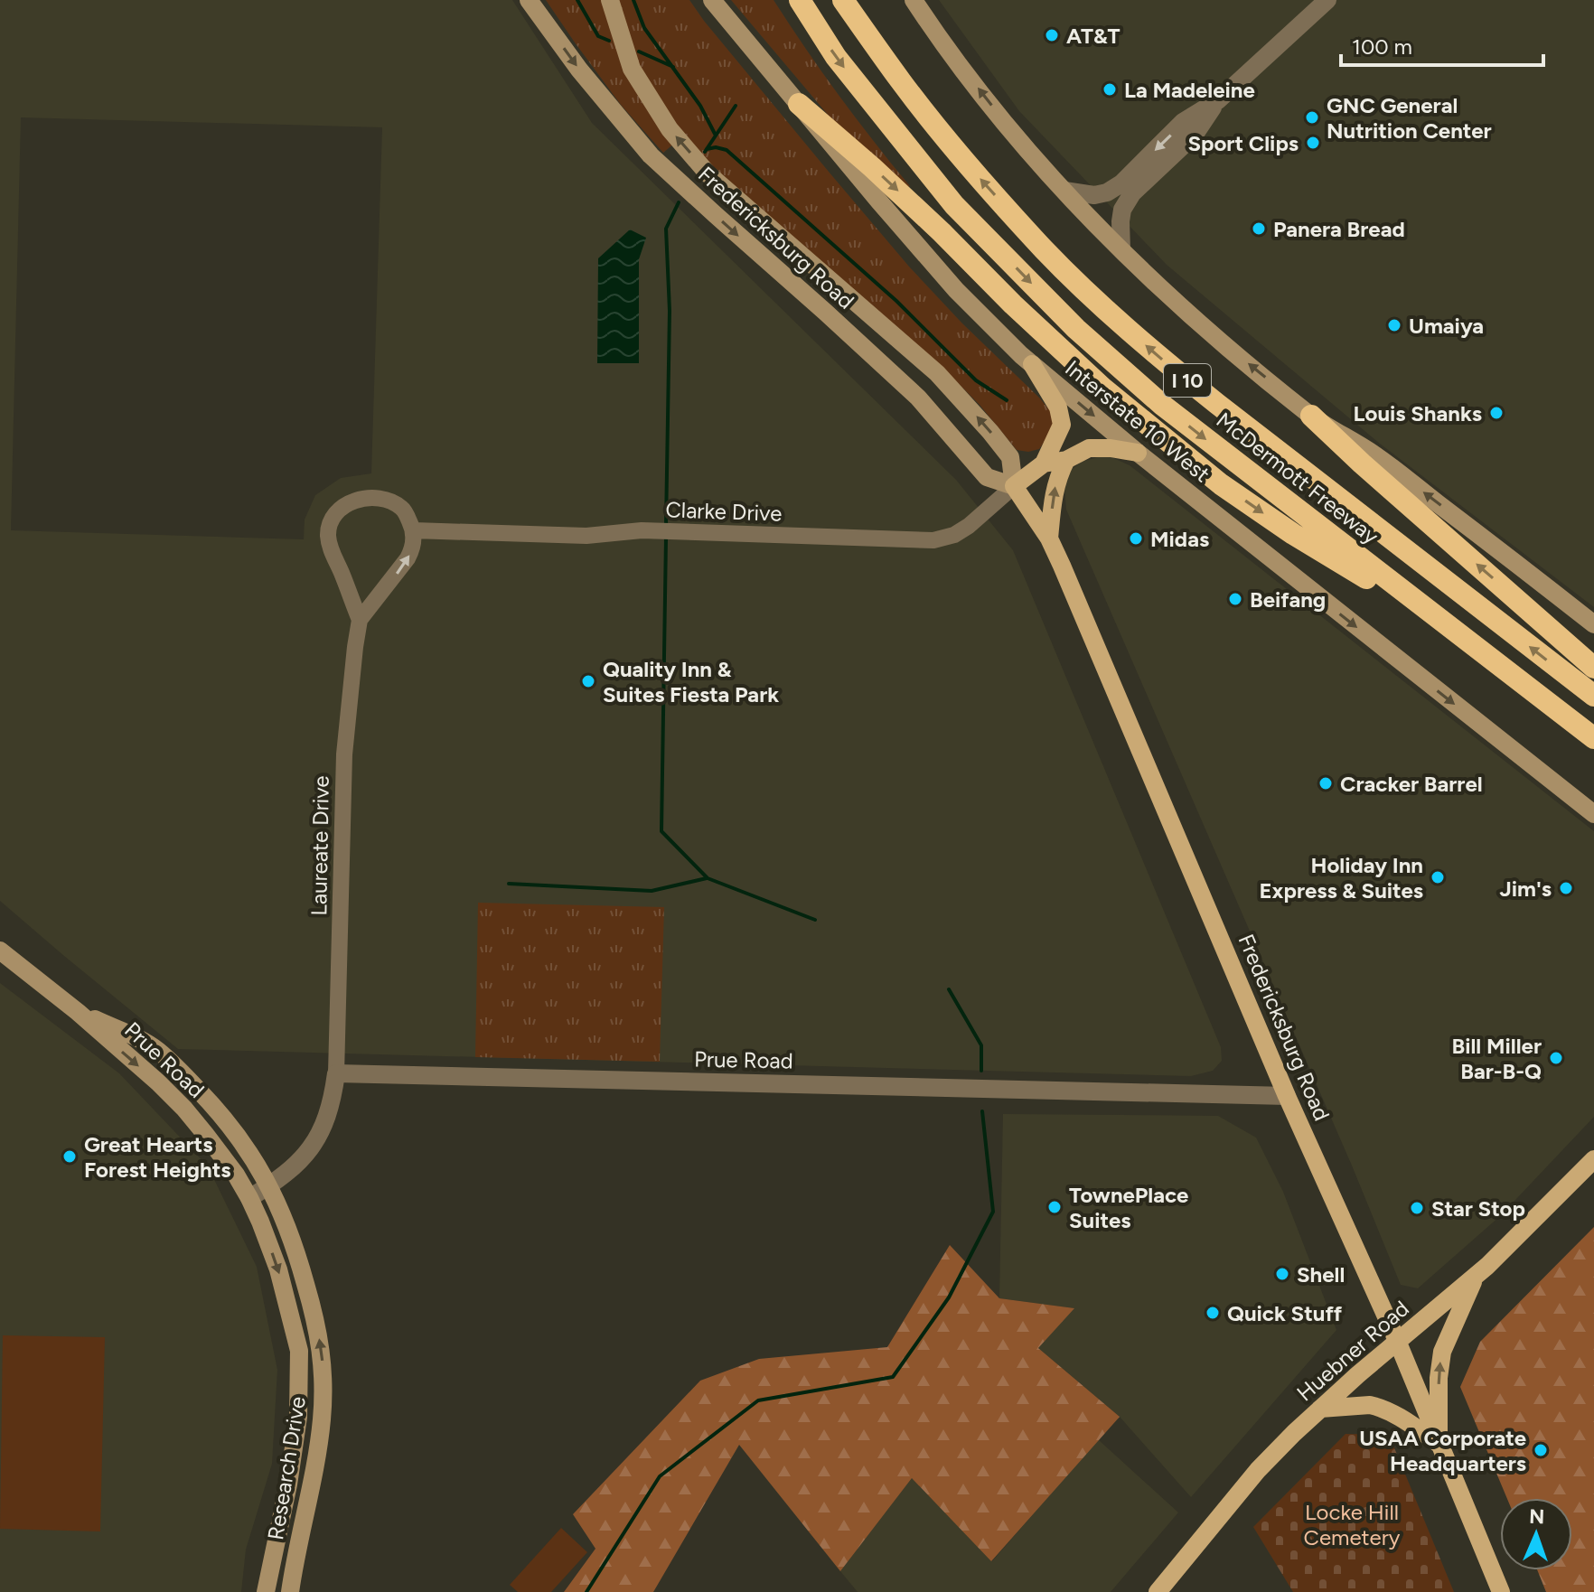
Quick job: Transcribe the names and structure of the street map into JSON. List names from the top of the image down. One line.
{"streets":{"highway":["I 10","McDermott Freeway"],"main road":["Fredericksburg Road","Interstate 10 West","Prue Road","Huebner Road","Research Drive"],"street":["Clarke Drive","Laureate Drive"]},"crossings":[["Fredericksburg Road","Clarke Drive"],["Fredericksburg Road","Prue Road"],["Fredericksburg Road","Huebner Road"],["Clarke Drive","Laureate Drive"],["Laureate Drive","Prue Road"],["Prue Road","Research Drive"]],"parks":["Locke Hill Cemetery"],"places":["AT&T","La Madeleine","GNC General Nutrition Center","Sport Clips","Panera Bread","Umaiya","Louis Shanks","Midas","Beifang","Quality Inn & Suites Fiesta Park","Cracker Barrel","Holiday Inn Express & Suites","Jim's","Bill Miller Bar-B-Q","Great Hearts Forest Heights","TownePlace Suites","Star Stop","Shell","Quick Stuff","USAA Corporate Headquarters"],"scale_bar":"100 m","north":"top"}
